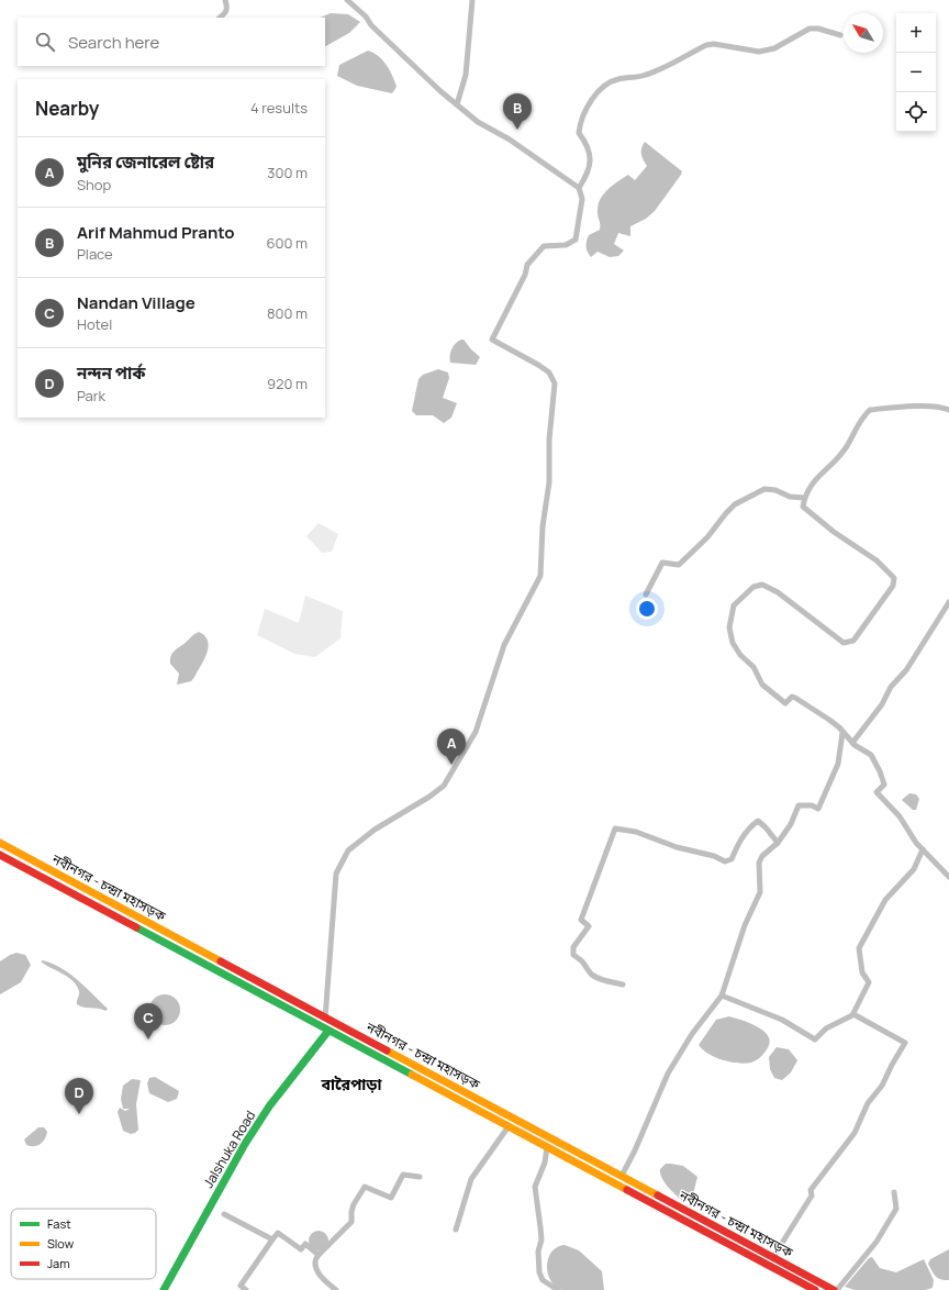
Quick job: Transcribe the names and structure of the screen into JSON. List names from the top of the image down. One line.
{"streets":{"main road":["নবীনগর - চন্দ্রা মহাসড়ক","Jalshuka Road"]},"crossings":[["নবীনগর - চন্দ্রা মহাসড়ক","Jalshuka Road"]],"districts":["বারৈপাড়া"],"legend":["Fast","Slow","Jam"],"north":"top left","page":{"map_buttons":["+","−"],"search":"Search here","heading":["Nearby","4 results"],"pins":["B","A","C","D"],"list":[{"mark":"A","name":"মুনির জেনারেল ষ্টোর","note":"Shop","value":"300 m"},{"mark":"B","name":"Arif Mahmud Pranto","note":"Place","value":"600 m"},{"mark":"C","name":"Nandan Village","note":"Hotel","value":"800 m"},{"mark":"D","name":"নন্দন পার্ক","note":"Park","value":"920 m"}]}}
